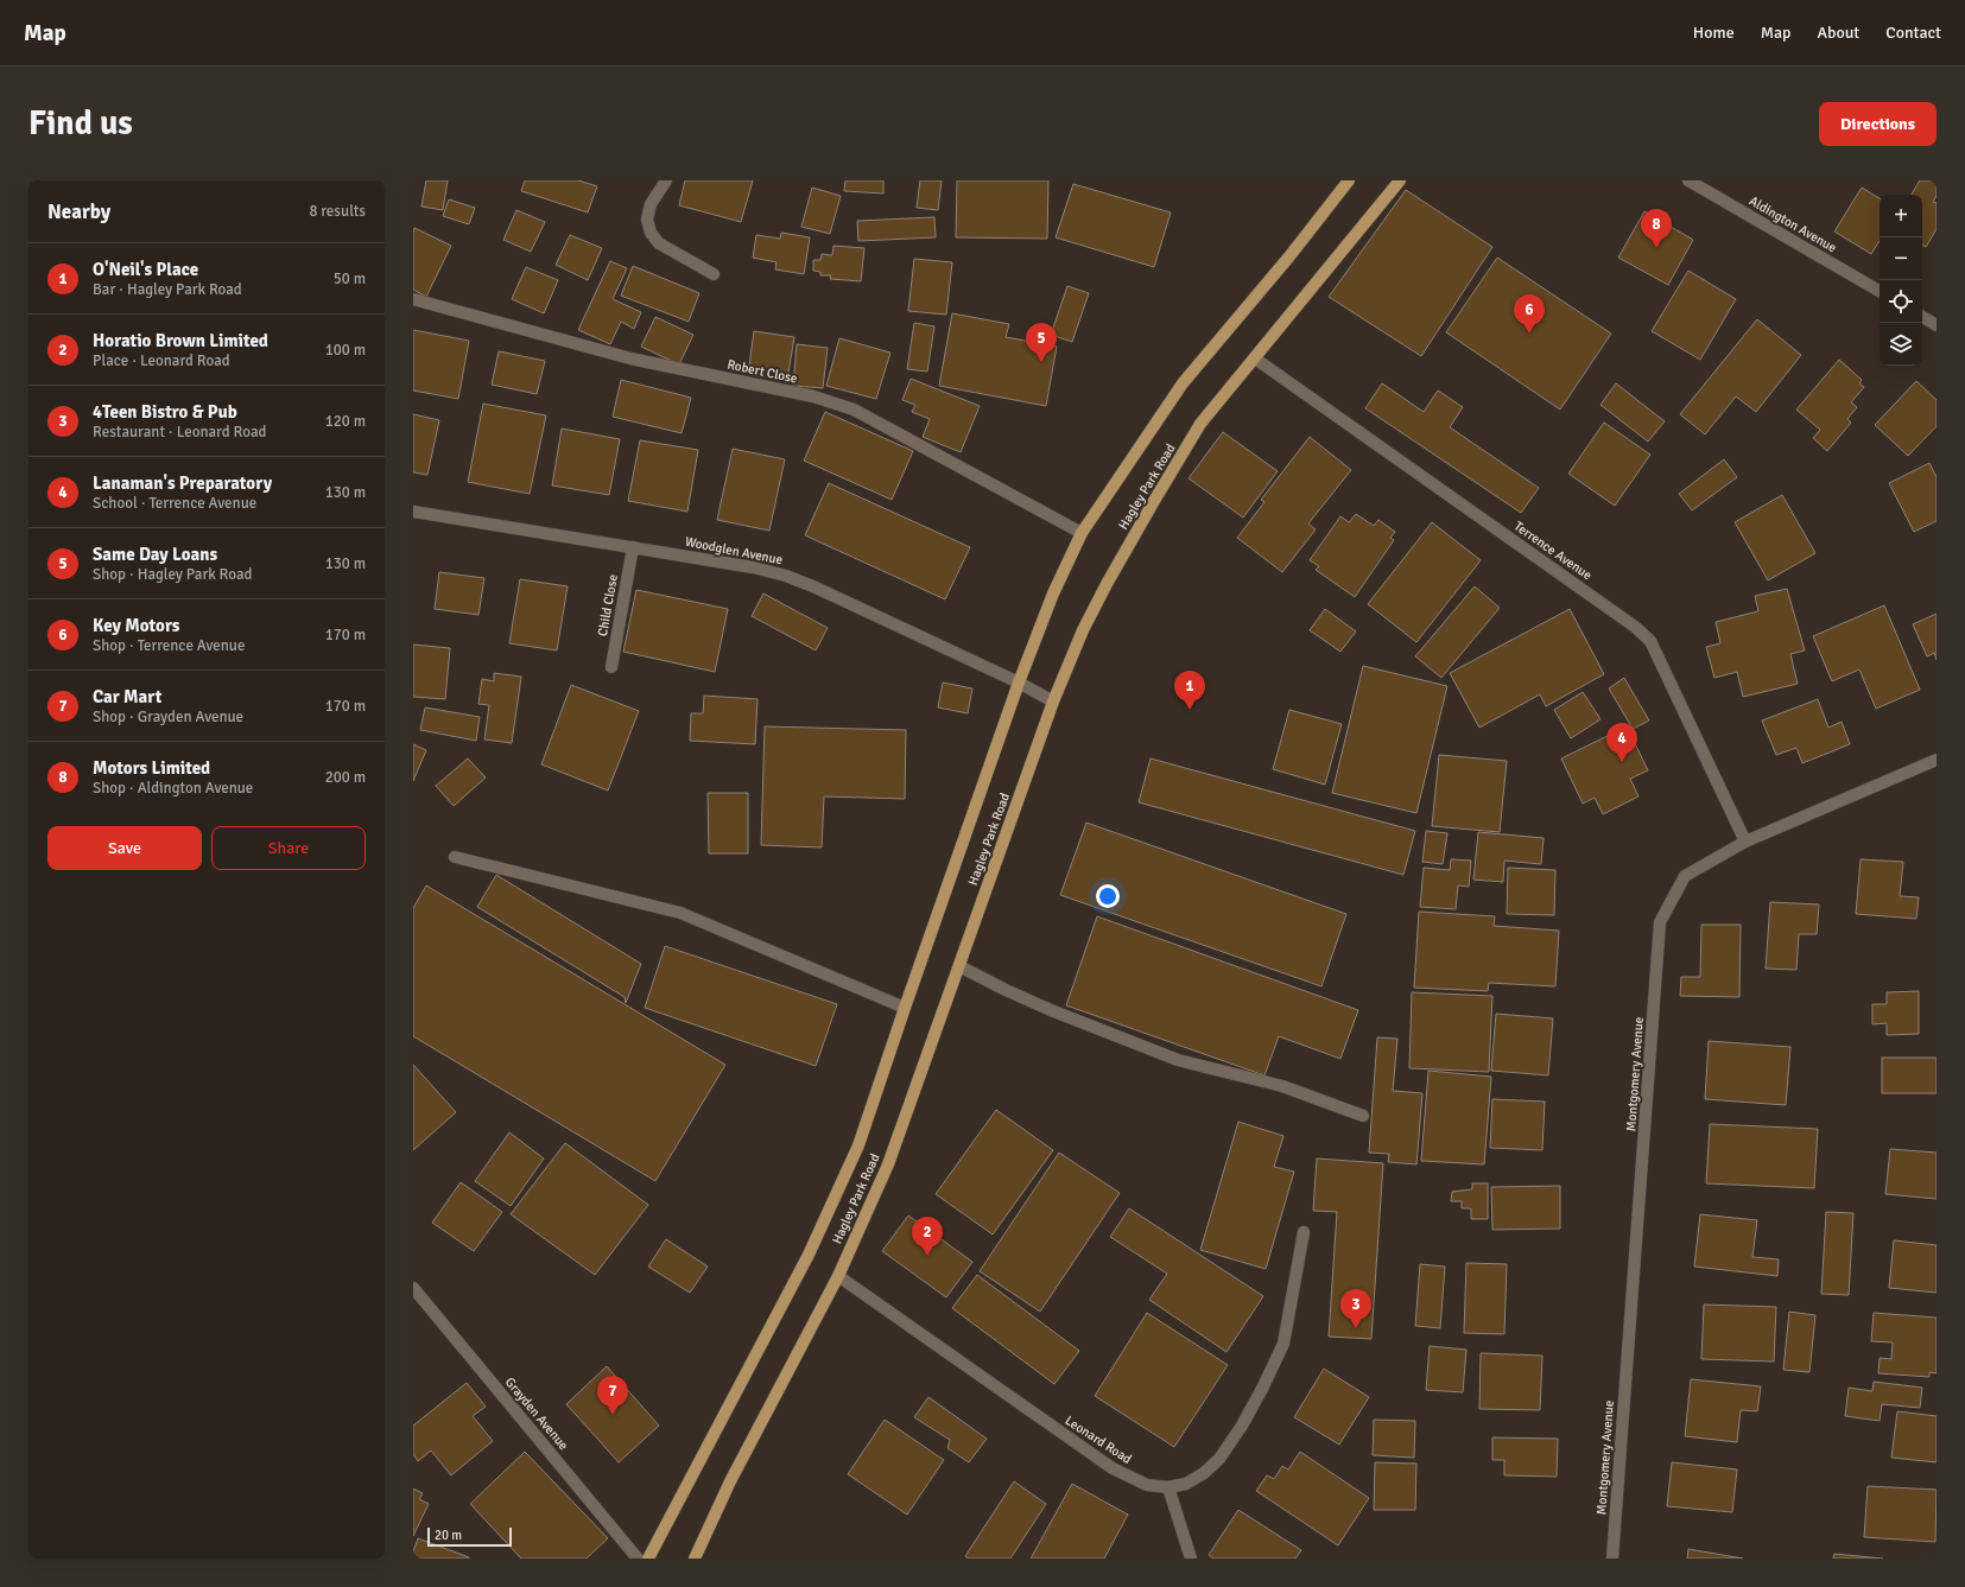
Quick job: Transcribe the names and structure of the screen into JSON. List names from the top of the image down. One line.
{"streets":{"main road":["Hagley Park Road"],"street":["Aldington Avenue","Robert Close","Woodglen Avenue","Terrence Avenue","Child Close","Montgomery Avenue","Grayden Avenue","Leonard Road"]},"crossings":[["Robert Close","Hagley Park Road"],["Hagley Park Road","Woodglen Avenue"],["Hagley Park Road","Terrence Avenue"],["Hagley Park Road","Leonard Road"],["Woodglen Avenue","Child Close"],["Terrence Avenue","Montgomery Avenue"]],"scale_bar":"20 m","page":{"header":"Map","nav":["Home","Map","About","Contact"],"buttons":["Directions",["Save","Share"]],"title":"Find us","heading":["Nearby","8 results"],"map_buttons":["+","−"],"pins":["8","6","5","1","4","2","3","7"],"list":[{"mark":"1","name":"O'Neil's Place","note":"Bar · Hagley Park Road","value":"50 m"},{"mark":"2","name":"Horatio Brown Limited","note":"Place · Leonard Road","value":"100 m"},{"mark":"3","name":"4Teen Bistro & Pub","note":"Restaurant · Leonard Road","value":"120 m"},{"mark":"4","name":"Lanaman's Preparatory","note":"School · Terrence Avenue","value":"130 m"},{"mark":"5","name":"Same Day Loans","note":"Shop · Hagley Park Road","value":"130 m"},{"mark":"6","name":"Key Motors","note":"Shop · Terrence Avenue","value":"170 m"},{"mark":"7","name":"Car Mart","note":"Shop · Grayden Avenue","value":"170 m"},{"mark":"8","name":"Motors Limited","note":"Shop · Aldington Avenue","value":"200 m"}],"scale":"20 m"}}
